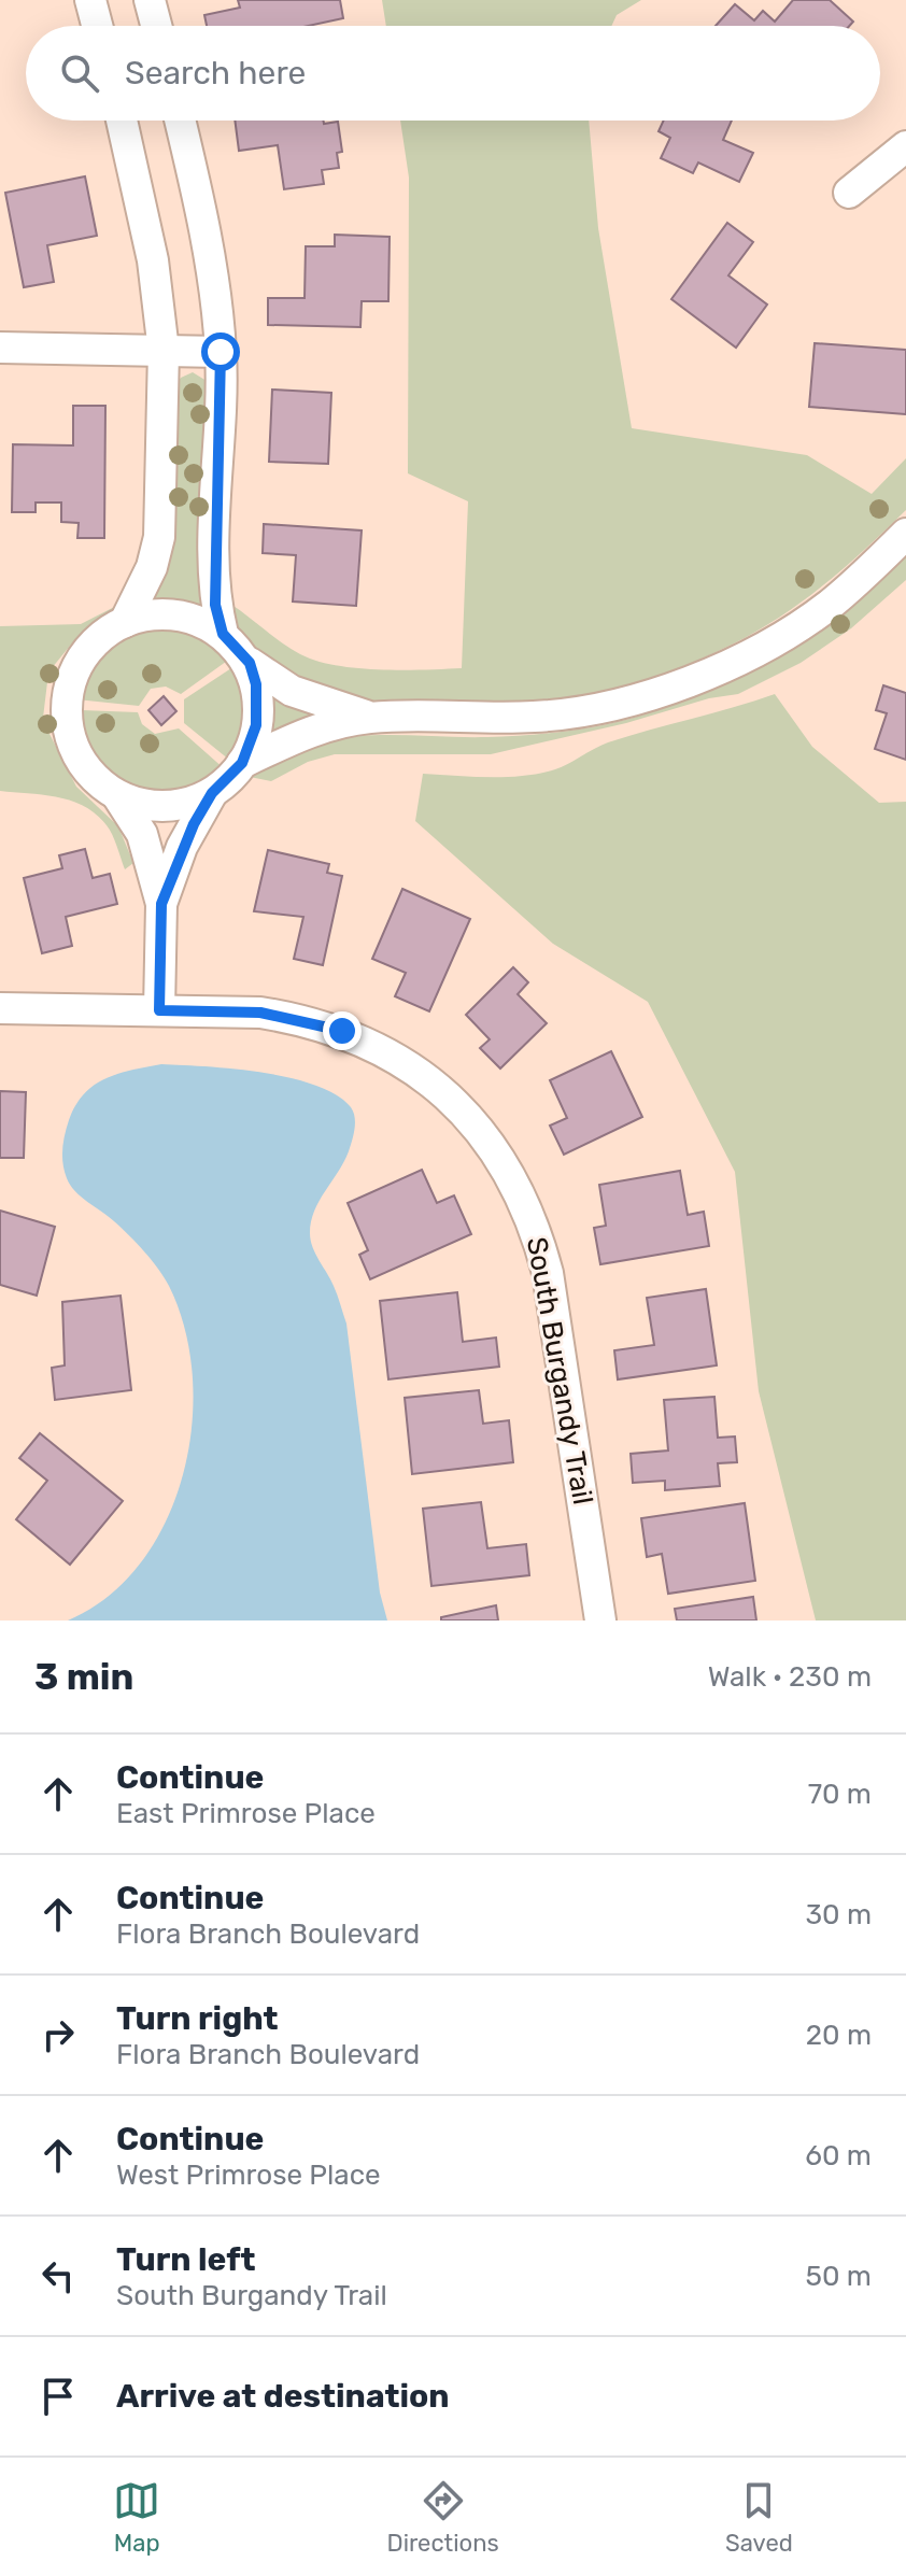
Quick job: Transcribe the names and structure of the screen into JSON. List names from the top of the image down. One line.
{"streets":{"street":["South Burgandy Trail"]},"page":{"search":"Search here","heading":["3 min","Walk · 230 m"],"list":[["Continue","East Primrose Place","70 m"],["Continue","Flora Branch Boulevard","30 m"],["Turn right","Flora Branch Boulevard","20 m"],["Continue","West Primrose Place","60 m"],["Turn left","South Burgandy Trail","50 m"],"Arrive at destination"],"nav":["Map","Directions","Saved"]}}
